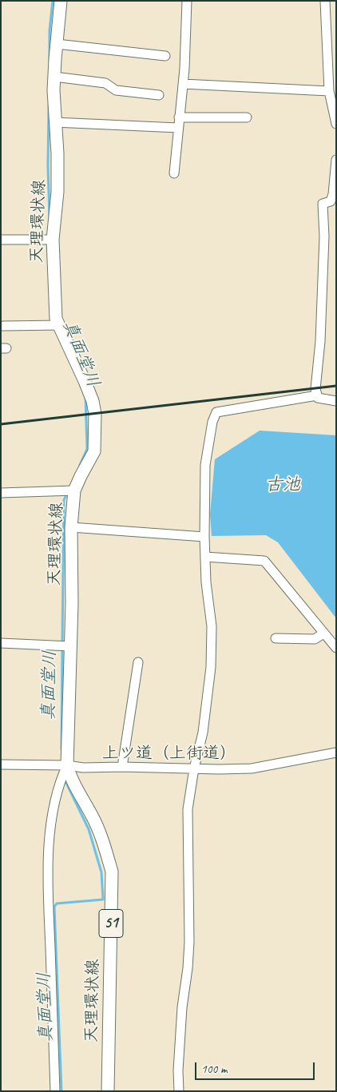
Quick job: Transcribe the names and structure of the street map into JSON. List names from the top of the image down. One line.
{"streets":{"main road":["天理環状線","51"],"street":["上ツ道（上街道）"]},"crossings":[["天理環状線","上ツ道（上街道）"]],"water":["真面堂川","古池"],"scale_bar":"100 m"}
